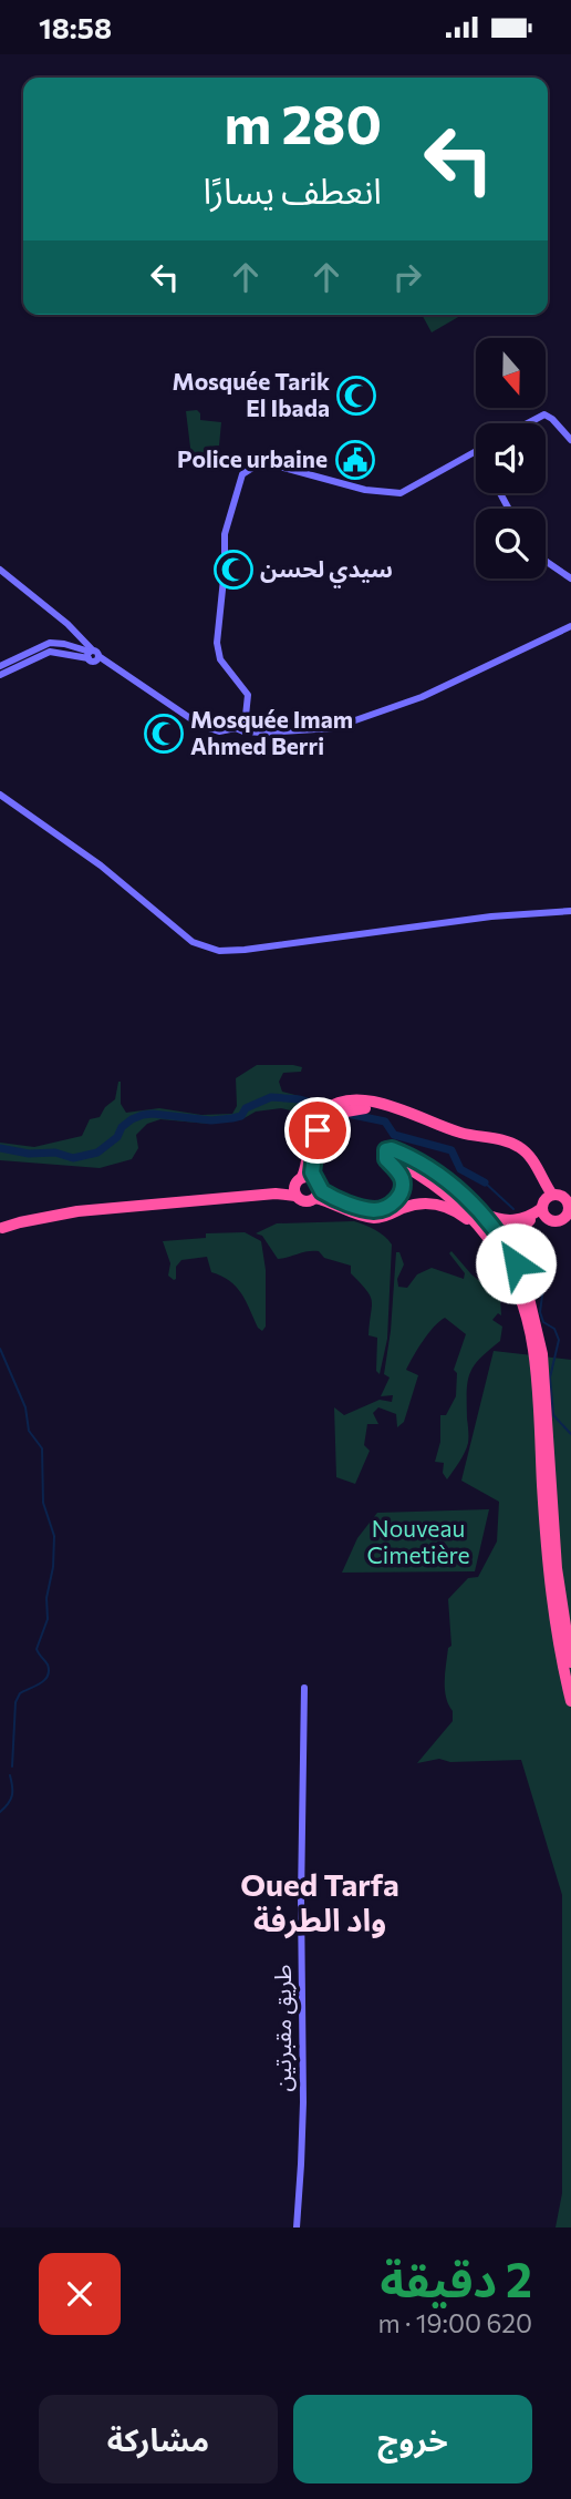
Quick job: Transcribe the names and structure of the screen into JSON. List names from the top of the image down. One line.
{"streets":{"main road":["طريق مقبرتين"]},"districts":["Oued Tarfa واد الطرفة"],"parks":["Nouveau Cimetière"],"places":{"mosque":["Mosquée Tarik El Ibada","سيدي لحسن","Mosquée Imam Ahmed Berri"],"public building":["Police urbaine"]},"north":"bottom","page":{"status":"18:58","turn":["280 m","انعطف يسارًا"],"heading":["2 دقيقة","620 m · 19:00"],"buttons":["خروج","مشاركة"]}}
